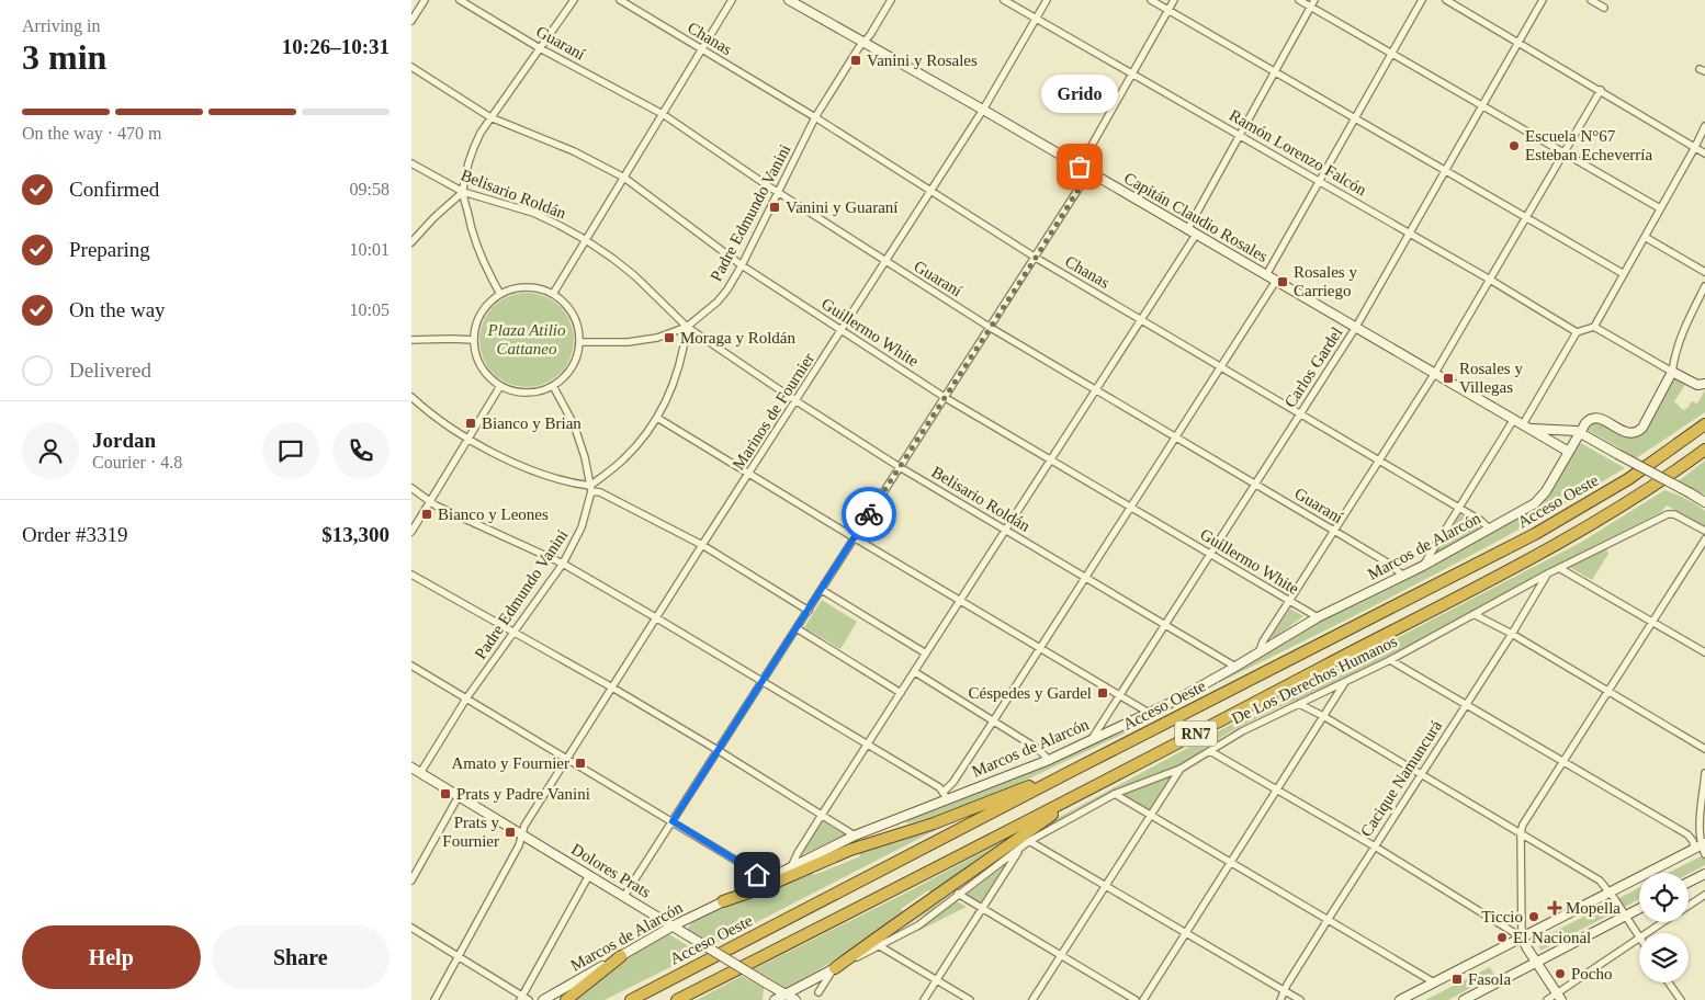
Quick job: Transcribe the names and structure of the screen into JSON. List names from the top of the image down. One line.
{"streets":{"highway":["Acceso Oeste","RN7"],"street":["Chanas","Guaraní","Ramón Lorenzo Falcón","Belisario Roldán","Padre Edmundo Vanini","Capitán Claudio Rosales","Guillermo White","Carlos Gardel","Marinos de Fournier","Marcos de Alarcón","De Los Derechos Humanos","Cacique Namuncurá","Dolores Prats"]},"crossings":[["Chanas","Padre Edmundo Vanini"],["Chanas","Carlos Gardel"],["Chanas","Marinos de Fournier"],["Chanas","Marcos de Alarcón"],["Guaraní","Padre Edmundo Vanini"],["Guaraní","Carlos Gardel"],["Guaraní","Marinos de Fournier"],["Guaraní","Marcos de Alarcón"],["Ramón Lorenzo Falcón","Carlos Gardel"],["Ramón Lorenzo Falcón","Marinos de Fournier"],["Belisario Roldán","Padre Edmundo Vanini"],["Belisario Roldán","Carlos Gardel"],["Belisario Roldán","Marinos de Fournier"],["Belisario Roldán","Marcos de Alarcón"],["Padre Edmundo Vanini","Capitán Claudio Rosales"],["Padre Edmundo Vanini","Guillermo White"],["Padre Edmundo Vanini","Dolores Prats"],["Capitán Claudio Rosales","Carlos Gardel"],["Capitán Claudio Rosales","Marinos de Fournier"],["Capitán Claudio Rosales","Marcos de Alarcón"],["Guillermo White","Carlos Gardel"],["Guillermo White","Marinos de Fournier"],["Guillermo White","Marcos de Alarcón"],["Carlos Gardel","Marcos de Alarcón"],["Marinos de Fournier","Dolores Prats"],["Marcos de Alarcón","Dolores Prats"],["De Los Derechos Humanos","Cacique Namuncurá"],["De Los Derechos Humanos","Dolores Prats"]],"parks":["Plaza Atilio Cattaneo"],"places":{"transit":["Vanini y Rosales","Vanini y Guaraní","Rosales y Carriego","Moraga y Roldán","Rosales y Villegas","Bianco y Brian","Bianco y Leones","Céspedes y Gardel","Amato y Fournier","Prats y Padre Vanini","Prats y Fournier","Fasola"],"other":["Escuela N°67 Esteban Echeverría","Grido","Ticcio","El Nacional","Pocho"],"health":["Mopella"]},"page":{"heading":["3 min","Arriving in","10:26–10:31"],"panel":["Jordan","Courier · 4.8","Order #3319","$13,300"],"bubble":"Grido","bar":"On the way · 470 m","list":[["Confirmed","09:58"],["Preparing","10:01"],["On the way","10:05"],"Delivered"],"buttons":["Help","Share"]}}
